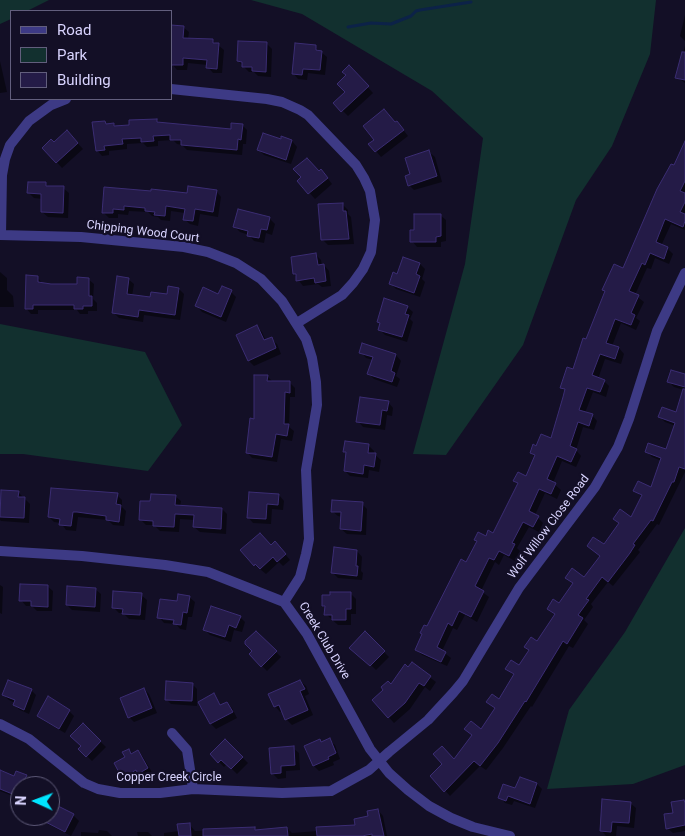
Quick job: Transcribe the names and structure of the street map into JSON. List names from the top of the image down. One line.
{"streets":{"street":["Chipping Wood Court","Wolf Willow Close Road","Creek Club Drive","Copper Creek Circle"]},"crossings":[["Chipping Wood Court","Creek Club Drive"],["Wolf Willow Close Road","Creek Club Drive"],["Wolf Willow Close Road","Copper Creek Circle"],["Creek Club Drive","Copper Creek Circle"]],"legend":["Road","Park","Building"],"north":"left"}
